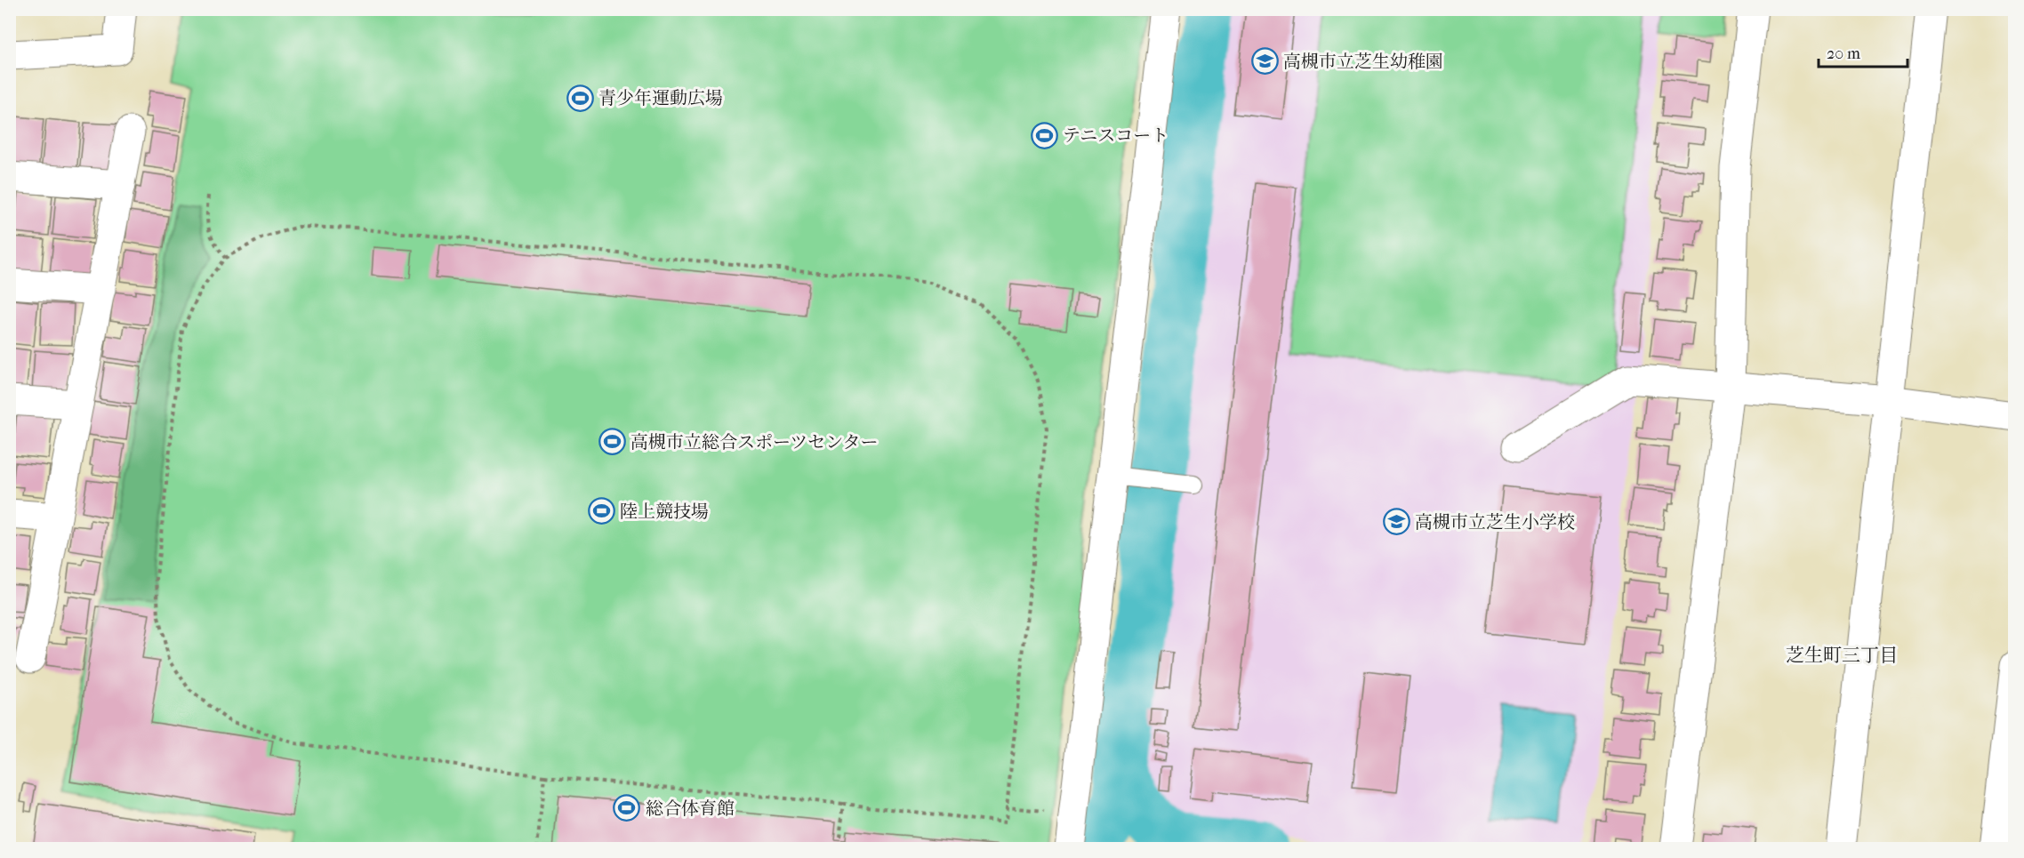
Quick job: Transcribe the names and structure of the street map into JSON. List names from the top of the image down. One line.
{"districts":["芝生町三丁目"],"places":{"school or university":["高槻市立芝生幼稚園","高槻市立芝生小学校"],"sports":["青少年運動広場","テニスコート","高槻市立総合スポーツセンター","陸上競技場","総合体育館"]},"scale_bar":"20 m"}
